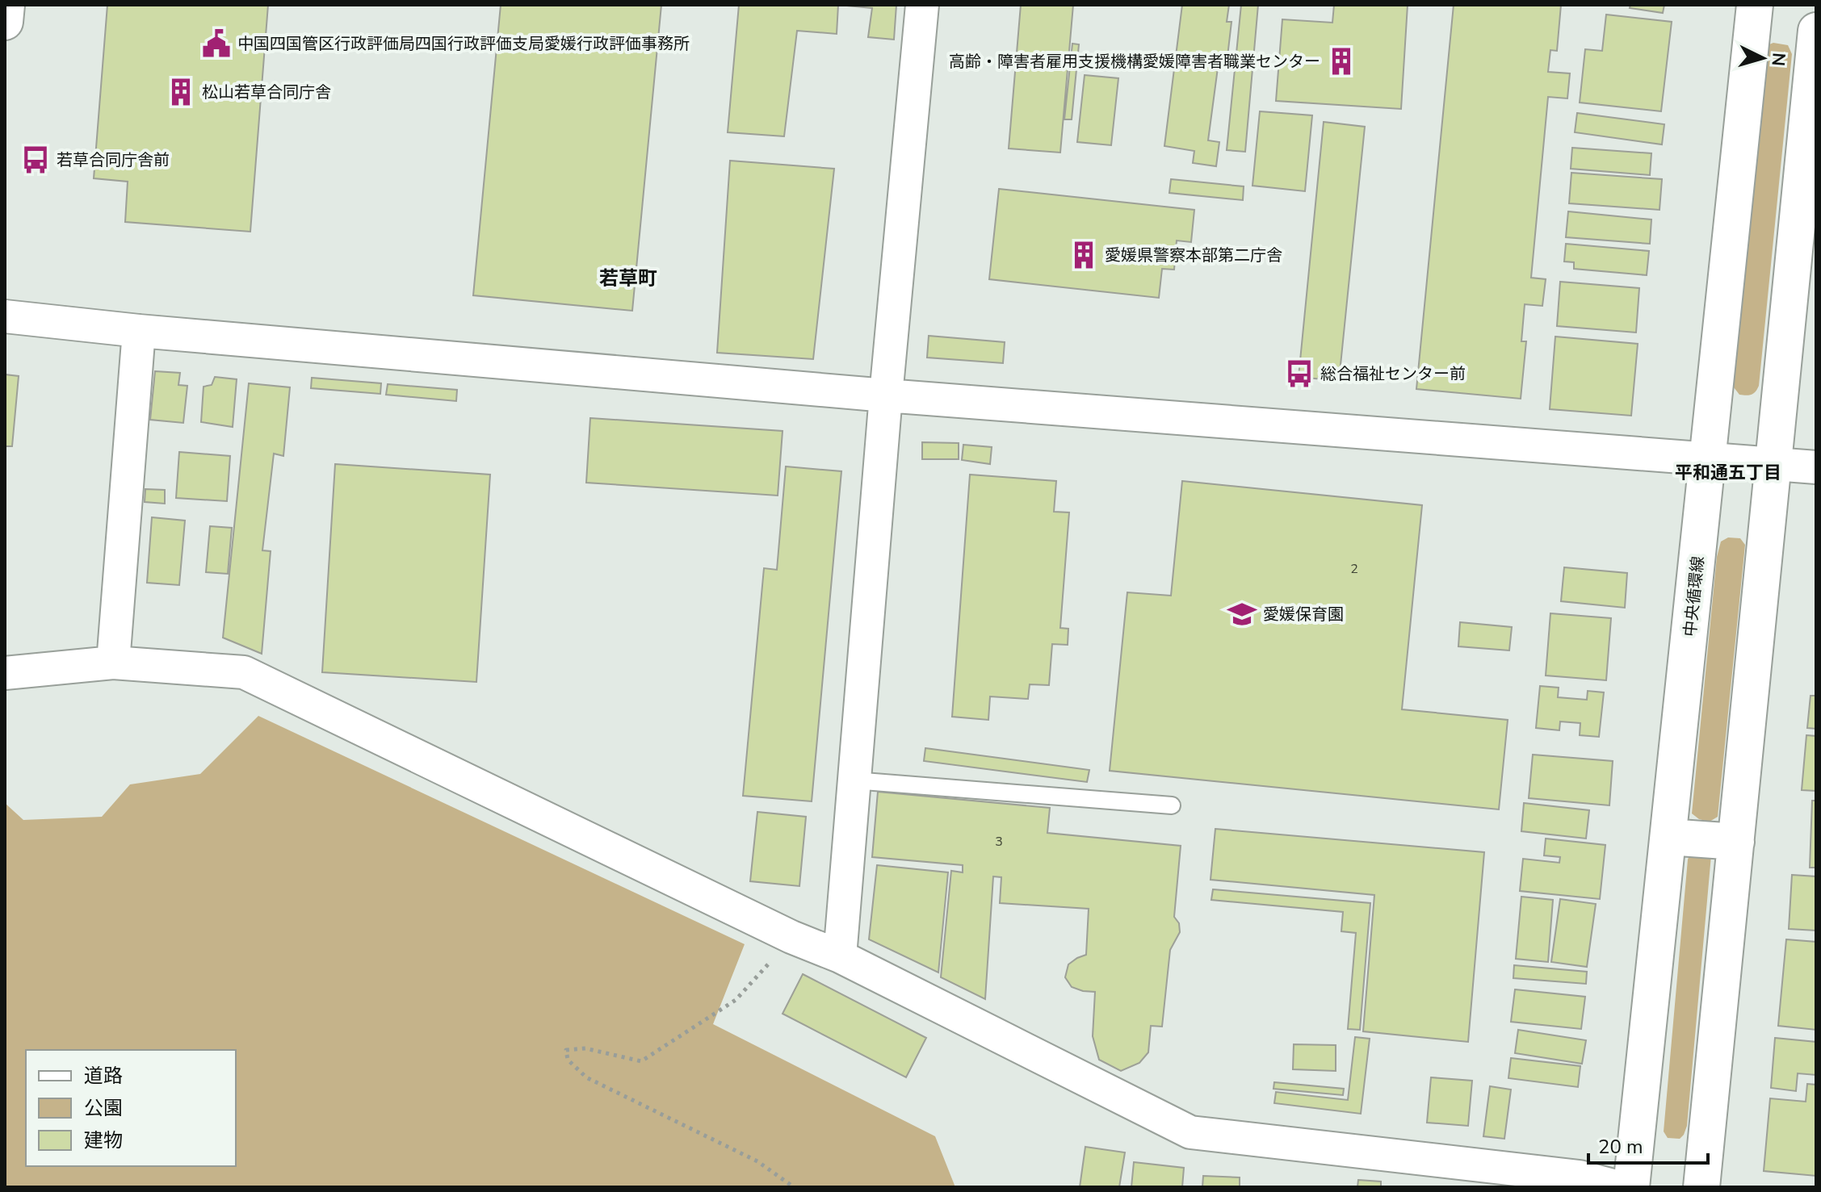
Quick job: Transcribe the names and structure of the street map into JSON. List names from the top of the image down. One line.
{"streets":{"street":["中央循環線"]},"districts":["若草町","平和通五丁目"],"places":{"public building":["中国四国管区行政評価局四国行政評価支局愛媛行政評価事務所"],"building":["高齢・障害者雇用支援機構愛媛障害者職業センター","松山若草合同庁舎","愛媛県警察本部第二庁舎"],"bus stop":["若草合同庁舎前","総合福祉センター前"],"school or university":["愛媛保育園"]},"house_numbers":["2","3"],"legend":["道路","公園","建物"],"scale_bar":"20 m","north":"right"}
